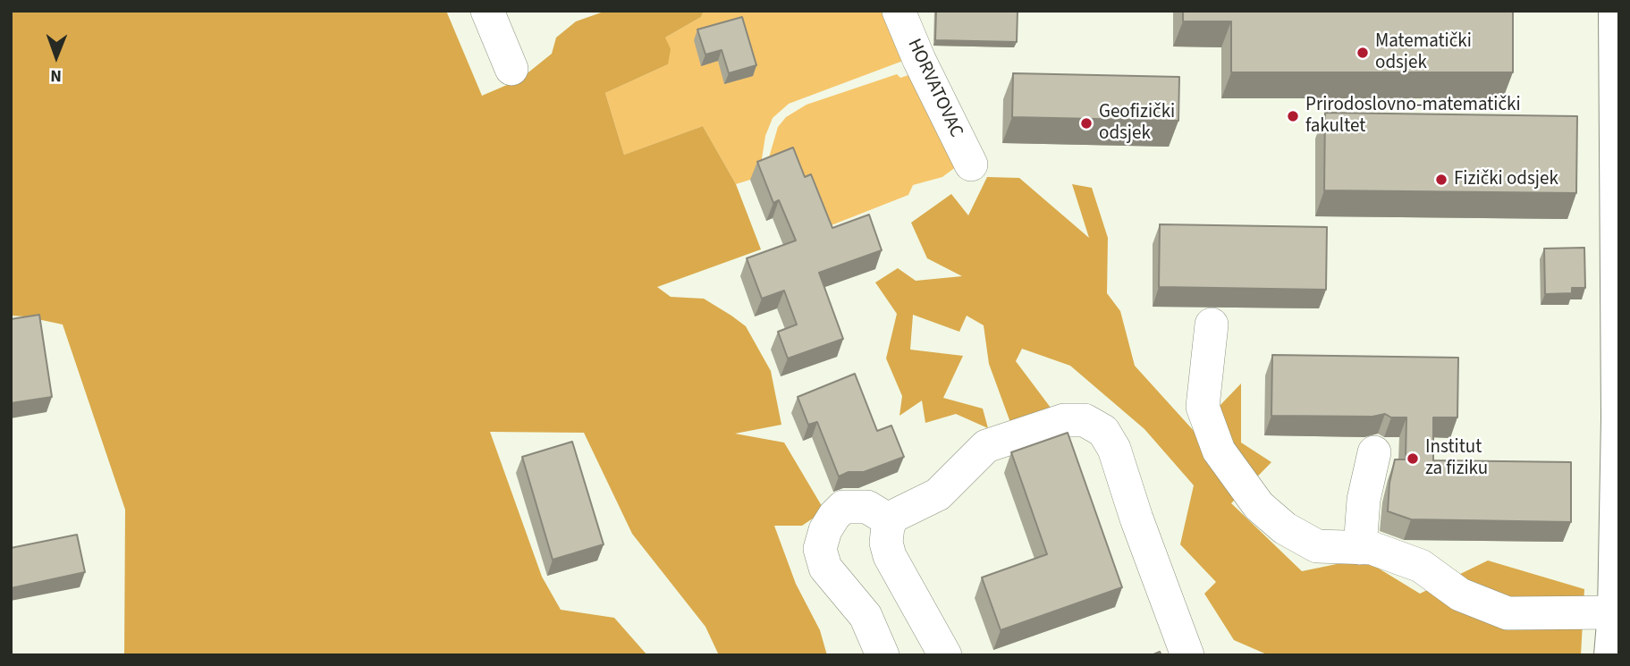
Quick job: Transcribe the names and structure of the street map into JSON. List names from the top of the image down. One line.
{"streets":{"street":["HORVATOVAC"]},"places":["Matematički odsjek","Prirodoslovno-matematički fakultet","Geofizički odsjek","Fizički odsjek","Institut za fiziku"],"north":"bottom"}
